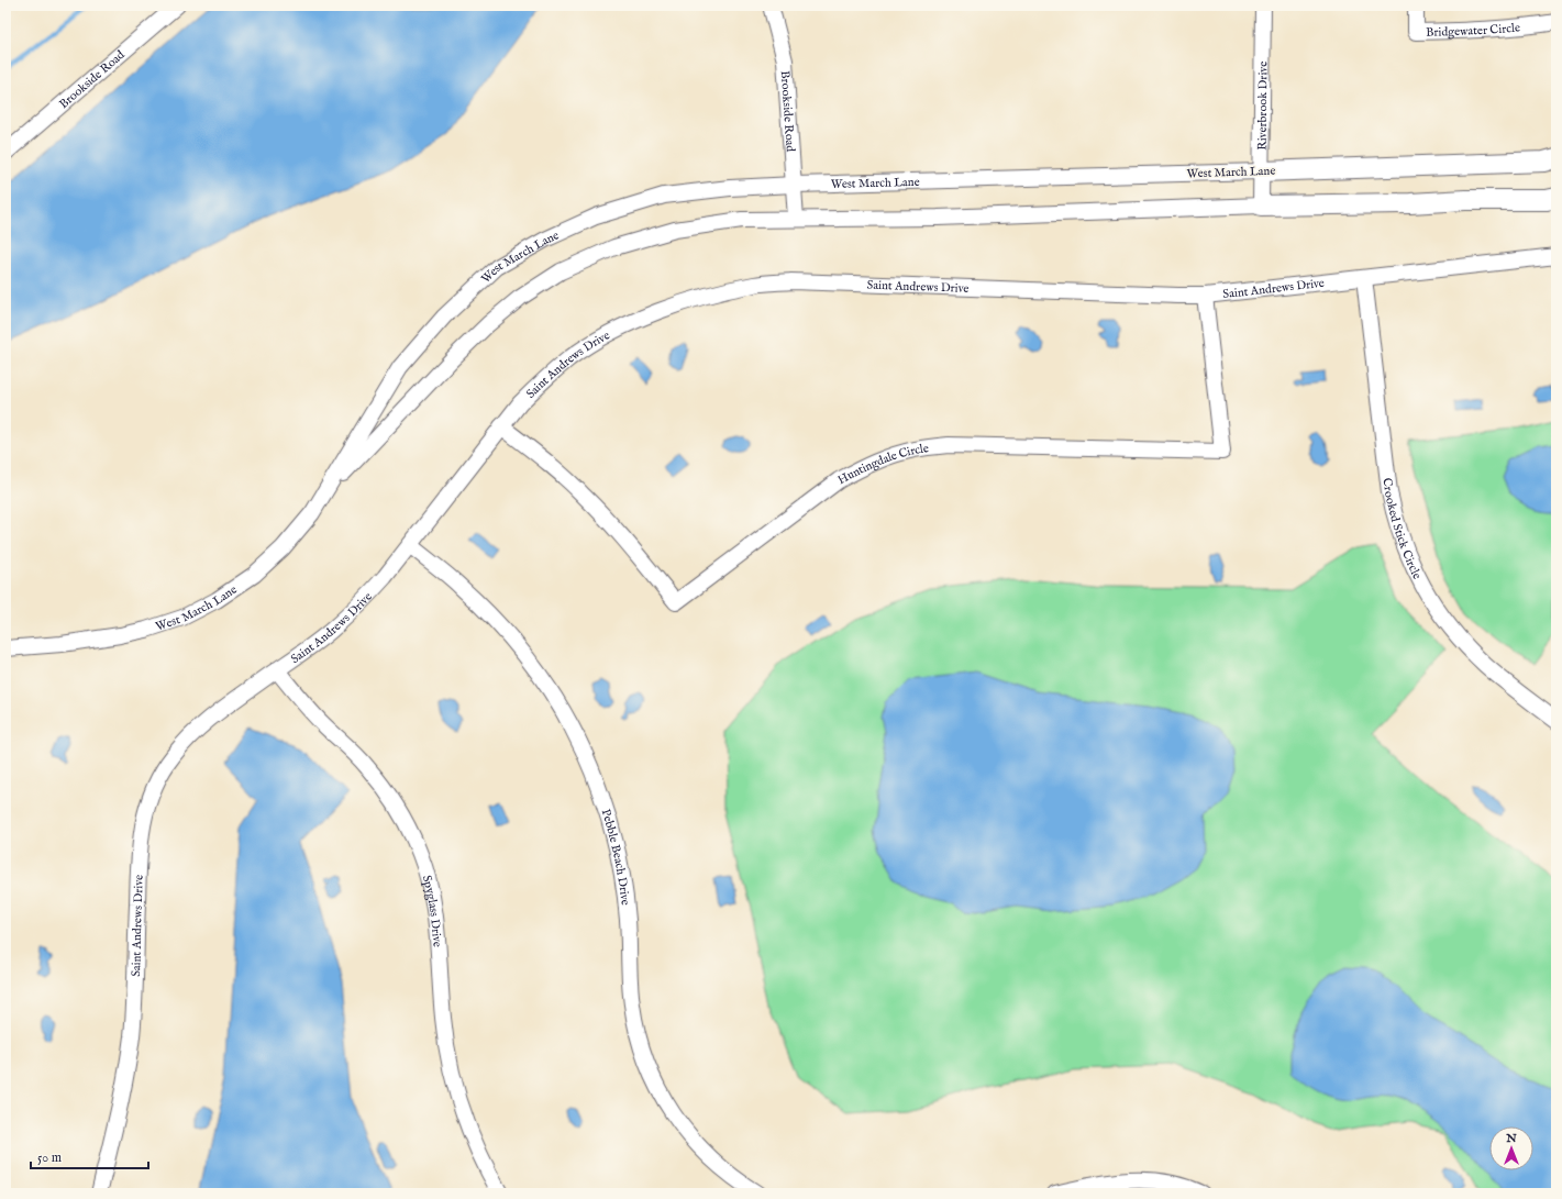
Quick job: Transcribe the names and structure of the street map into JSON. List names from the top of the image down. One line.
{"streets":{"main road":["West March Lane"],"street":["Bridgewater Circle","Brookside Road","Riverbrook Drive","Saint Andrews Drive","Huntingdale Circle","Crooked Stick Circle","Pebble Beach Drive","Spyglass Drive"]},"crossings":[["Brookside Road","West March Lane"],["Riverbrook Drive","West March Lane"],["Saint Andrews Drive","Huntingdale Circle"],["Saint Andrews Drive","Crooked Stick Circle"],["Saint Andrews Drive","Pebble Beach Drive"],["Saint Andrews Drive","Spyglass Drive"]],"scale_bar":"50 m","north":"top"}
